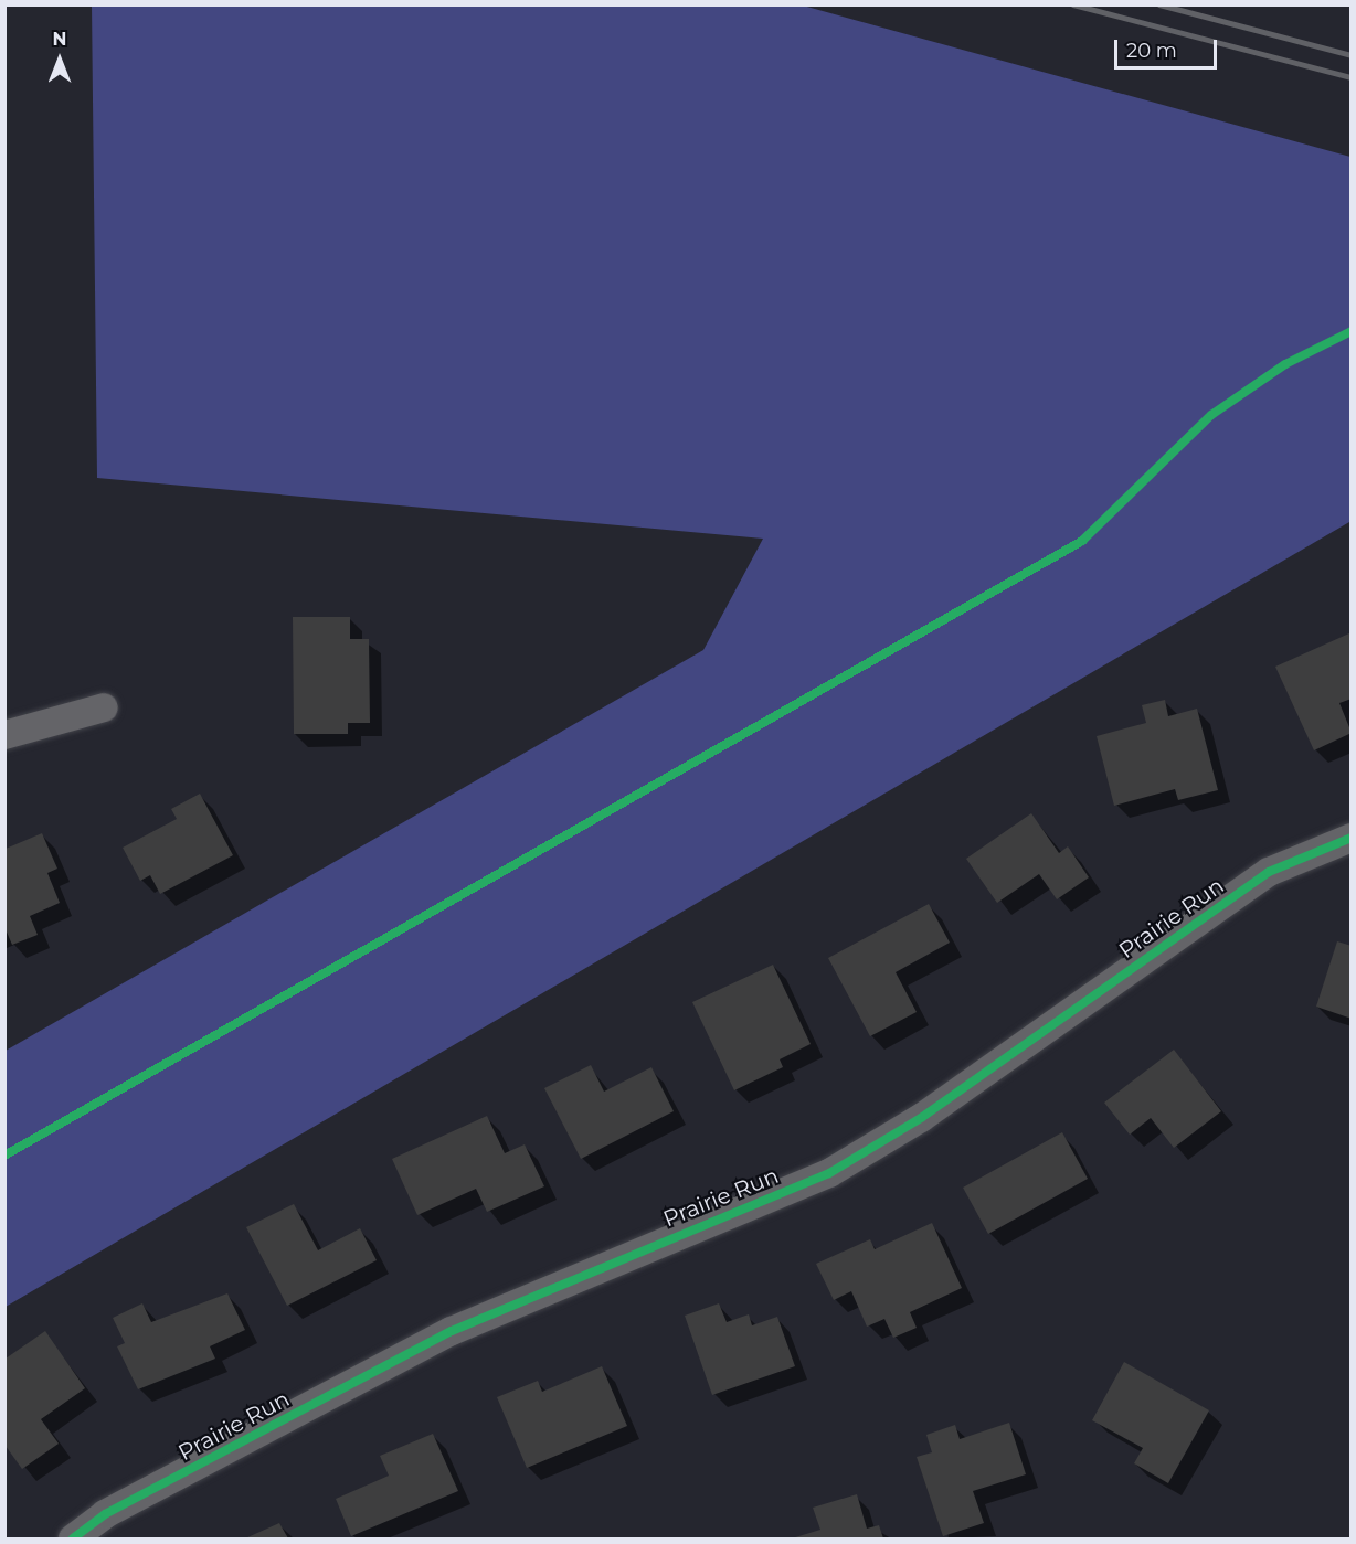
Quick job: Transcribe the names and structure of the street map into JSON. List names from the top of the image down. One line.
{"streets":{"street":["Prairie Run"]},"scale_bar":"20 m","north":"top"}
